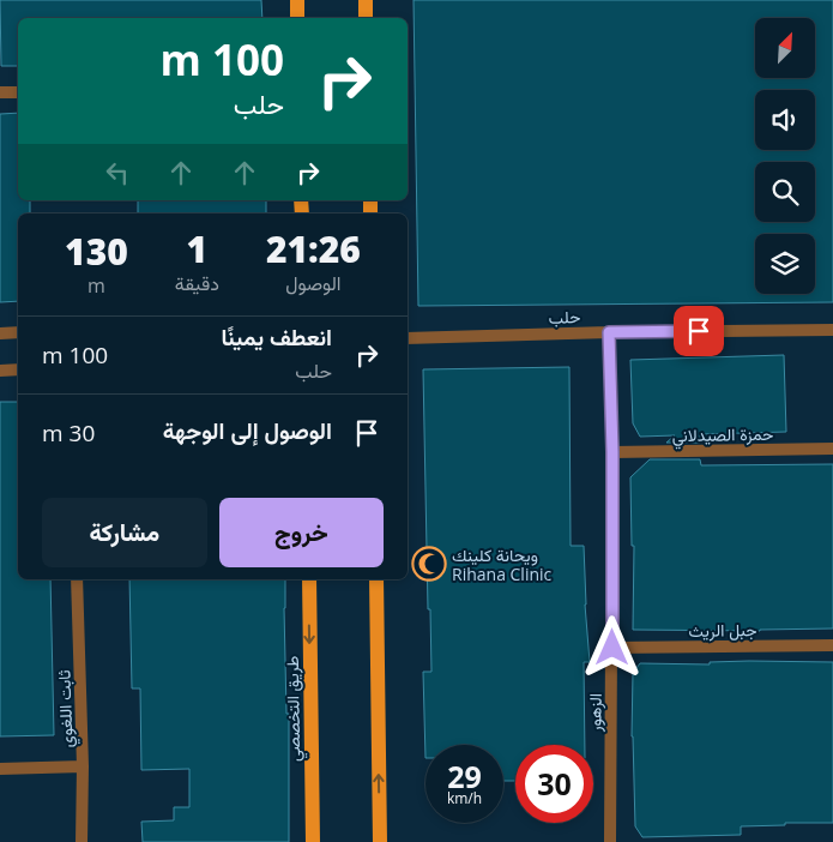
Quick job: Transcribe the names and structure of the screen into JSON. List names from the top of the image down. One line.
{"streets":{"main road":["طريق التخصصي"],"street":["حلب","حمزة الصيدلاني","جبل الريث","ثابت اللغوي","الزهور"]},"crossings":[["حلب","الزهور"],["حمزة الصيدلاني","الزهور"],["جبل الريث","الزهور"]],"places":{"mosque":["ويحانة كلينك Rihana Clinic"]},"north":"top right","page":{"turn":["100 m","حلب"],"eta":["21:26","الوصول","1","دقيقة","130","m"],"list":[{"name":"انعطف يمينًا","note":"حلب","value":"100 m"},{"name":"الوصول إلى الوجهة","value":"30 m"}],"buttons":["خروج","مشاركة"],"speed":"29 km/h","limit":"30"}}
